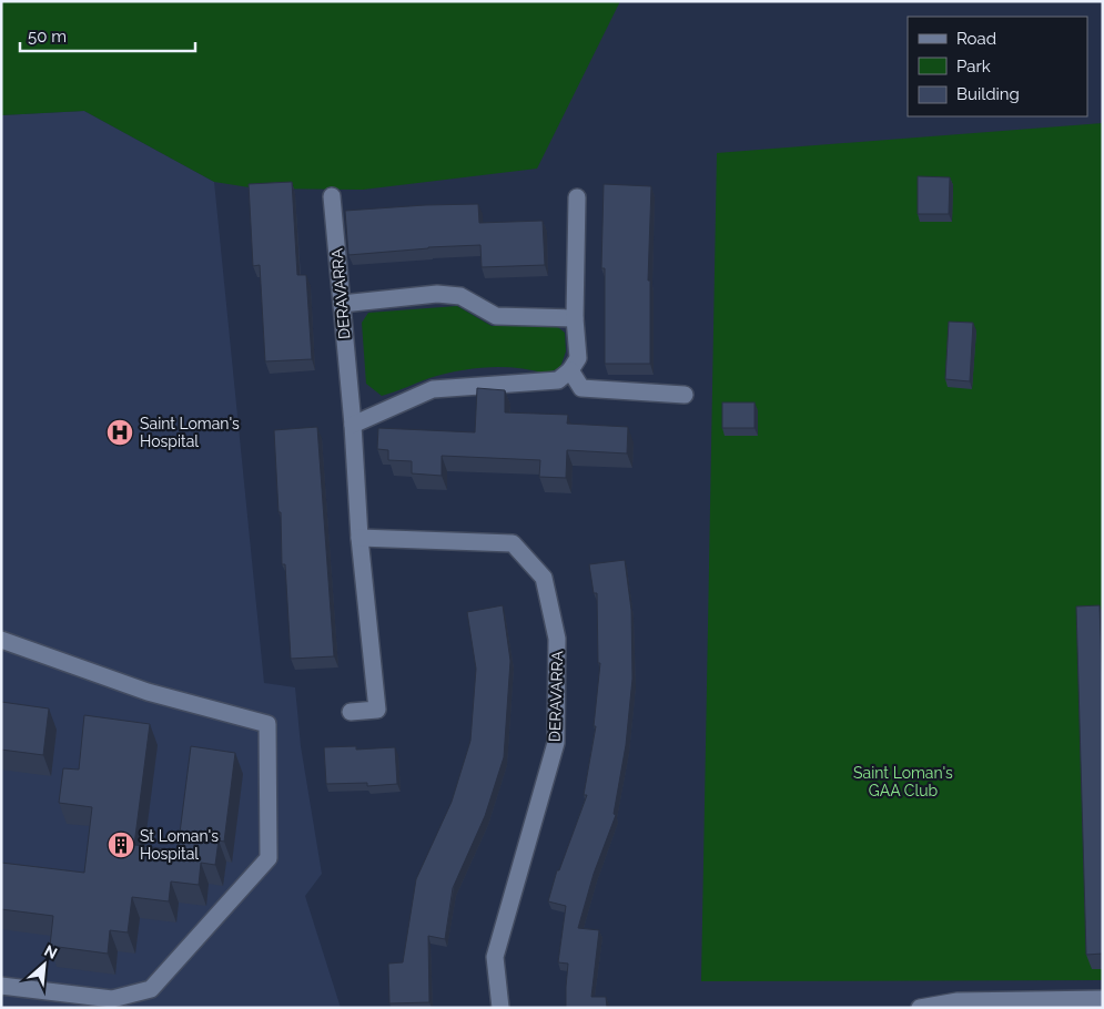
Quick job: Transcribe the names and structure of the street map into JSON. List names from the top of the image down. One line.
{"streets":{"street":["DERAVARRA"]},"parks":["Saint Loman's GAA Club"],"places":{"hospital":["Saint Loman's Hospital"],"building":["St Loman's Hospital"]},"legend":["Road","Park","Building"],"scale_bar":"50 m","north":"top right"}
